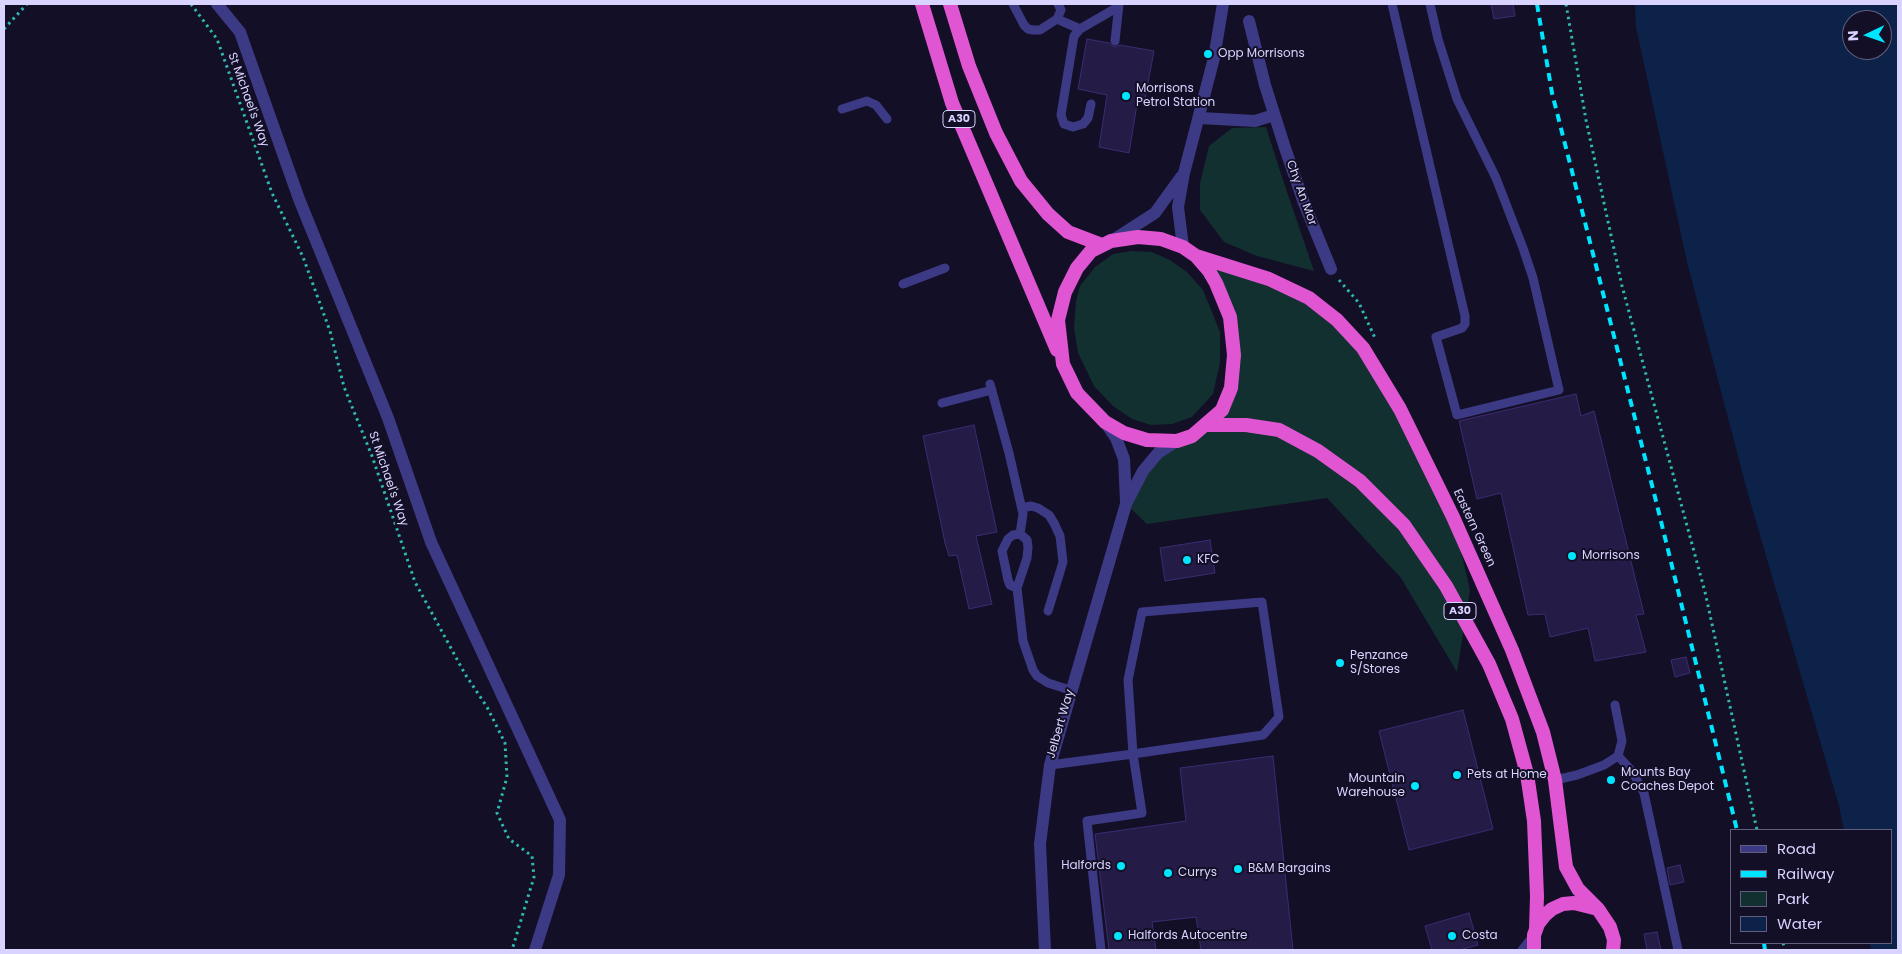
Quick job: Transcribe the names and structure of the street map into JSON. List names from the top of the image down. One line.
{"streets":{"highway":["A30","Eastern Green"],"street":["Chy An Mor","Jelbert Way"],"path":["St Michael's Way"]},"places":["Opp Morrisons","Morrisons Petrol Station","Morrisons","KFC","Penzance S/Stores","Pets at Home","Mounts Bay Coaches Depot","Mountain Warehouse","Halfords","B&M Bargains","Currys","Halfords Autocentre","Costa"],"legend":["Road","Railway","Park","Water"],"north":"left"}
